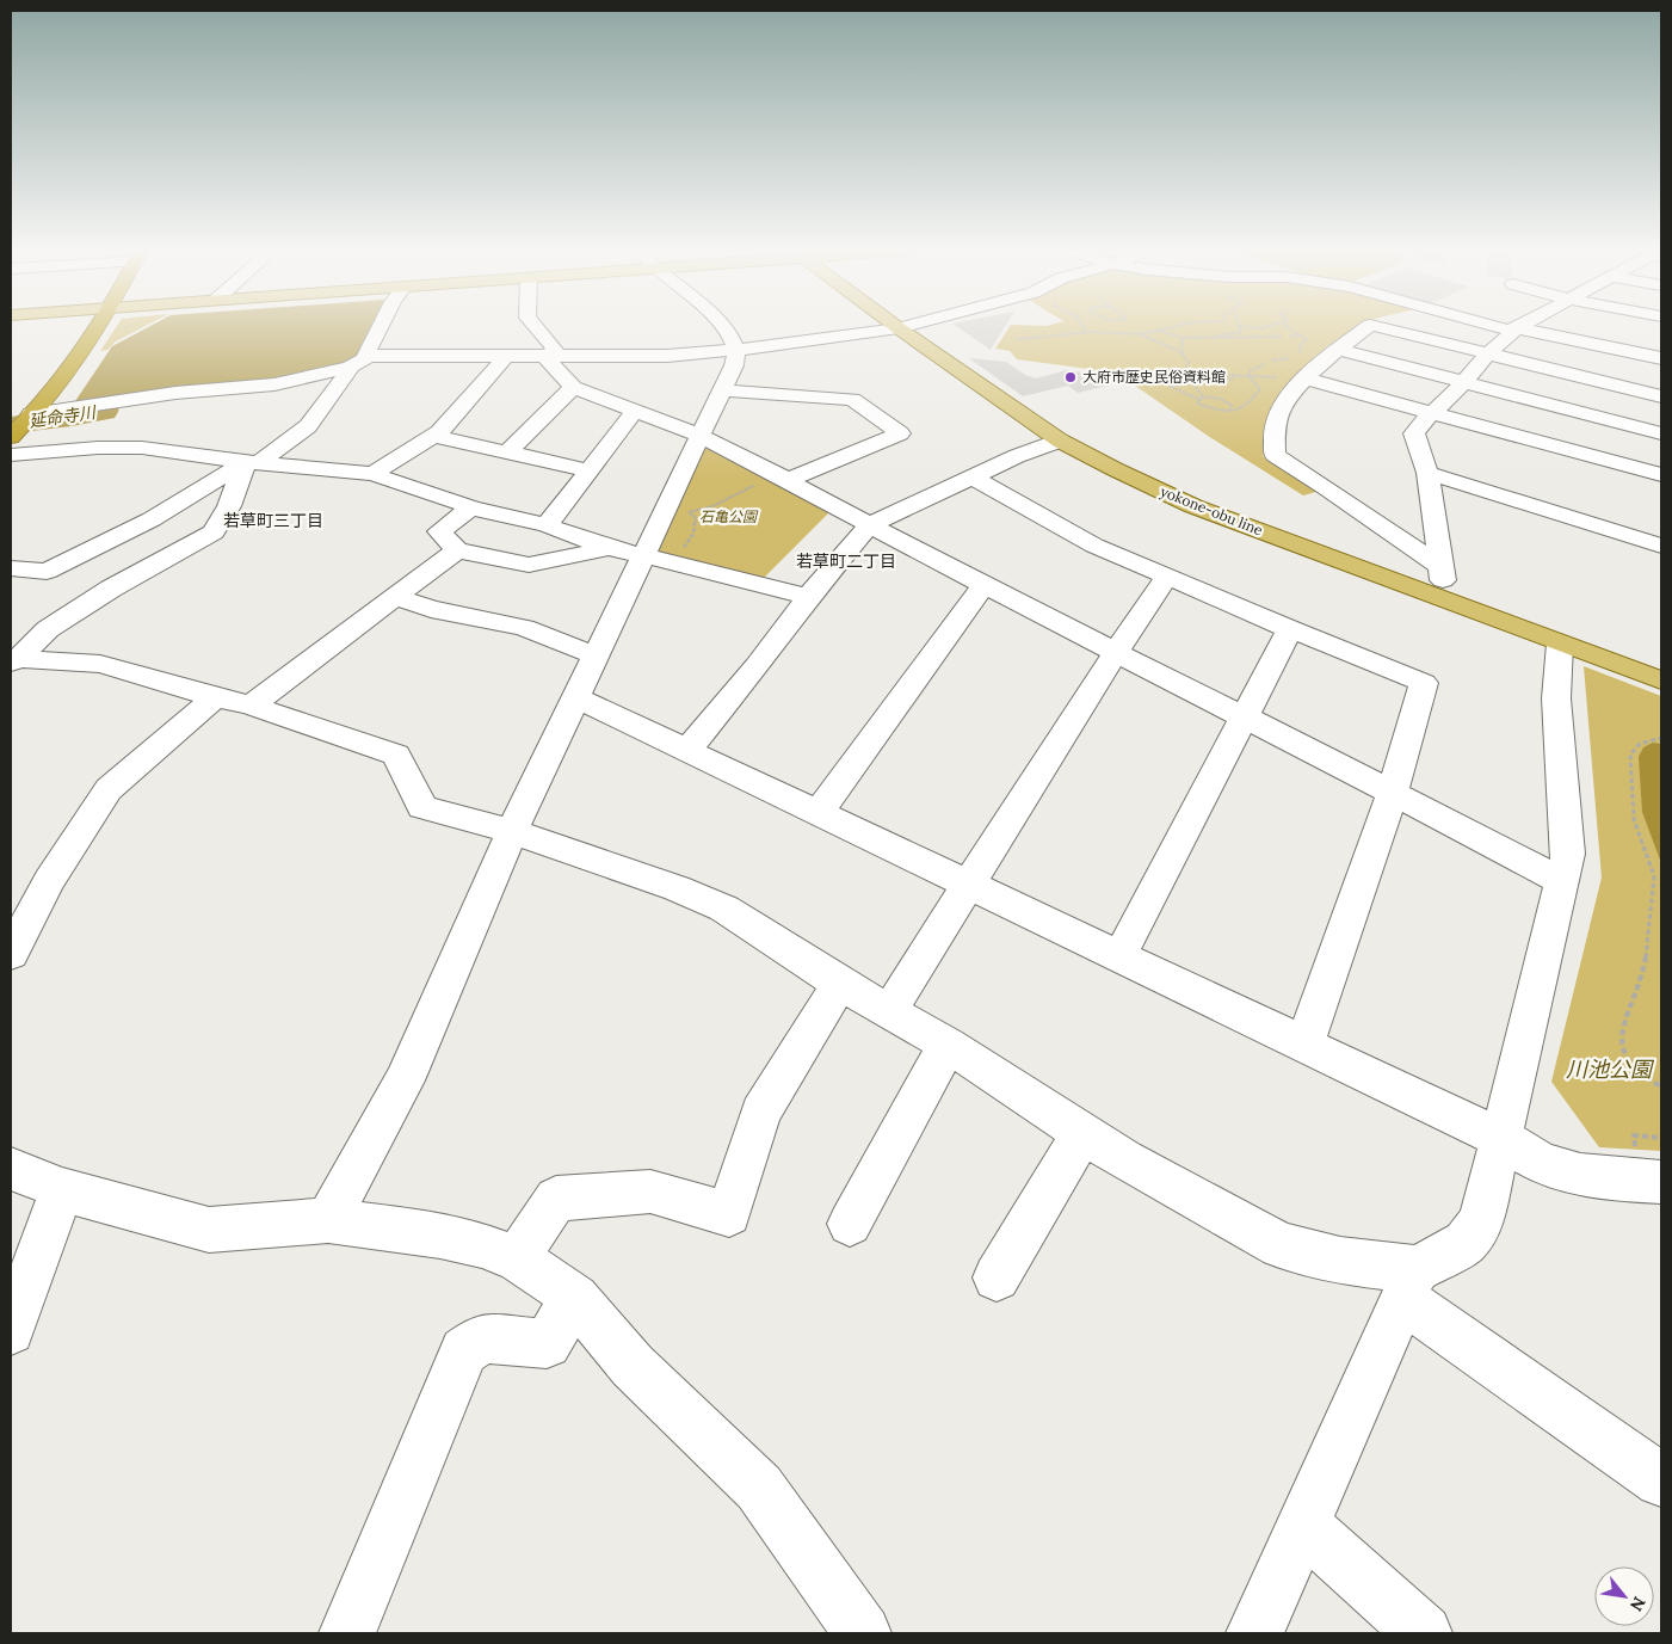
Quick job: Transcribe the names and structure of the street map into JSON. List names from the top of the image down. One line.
{"streets":{"main road":["yokone-obu line"]},"districts":["若草町三丁目","若草町二丁目"],"water":["延命寺川"],"parks":["石亀公園","川池公園"],"places":["大府市歴史民俗資料館"],"north":"bottom right"}
